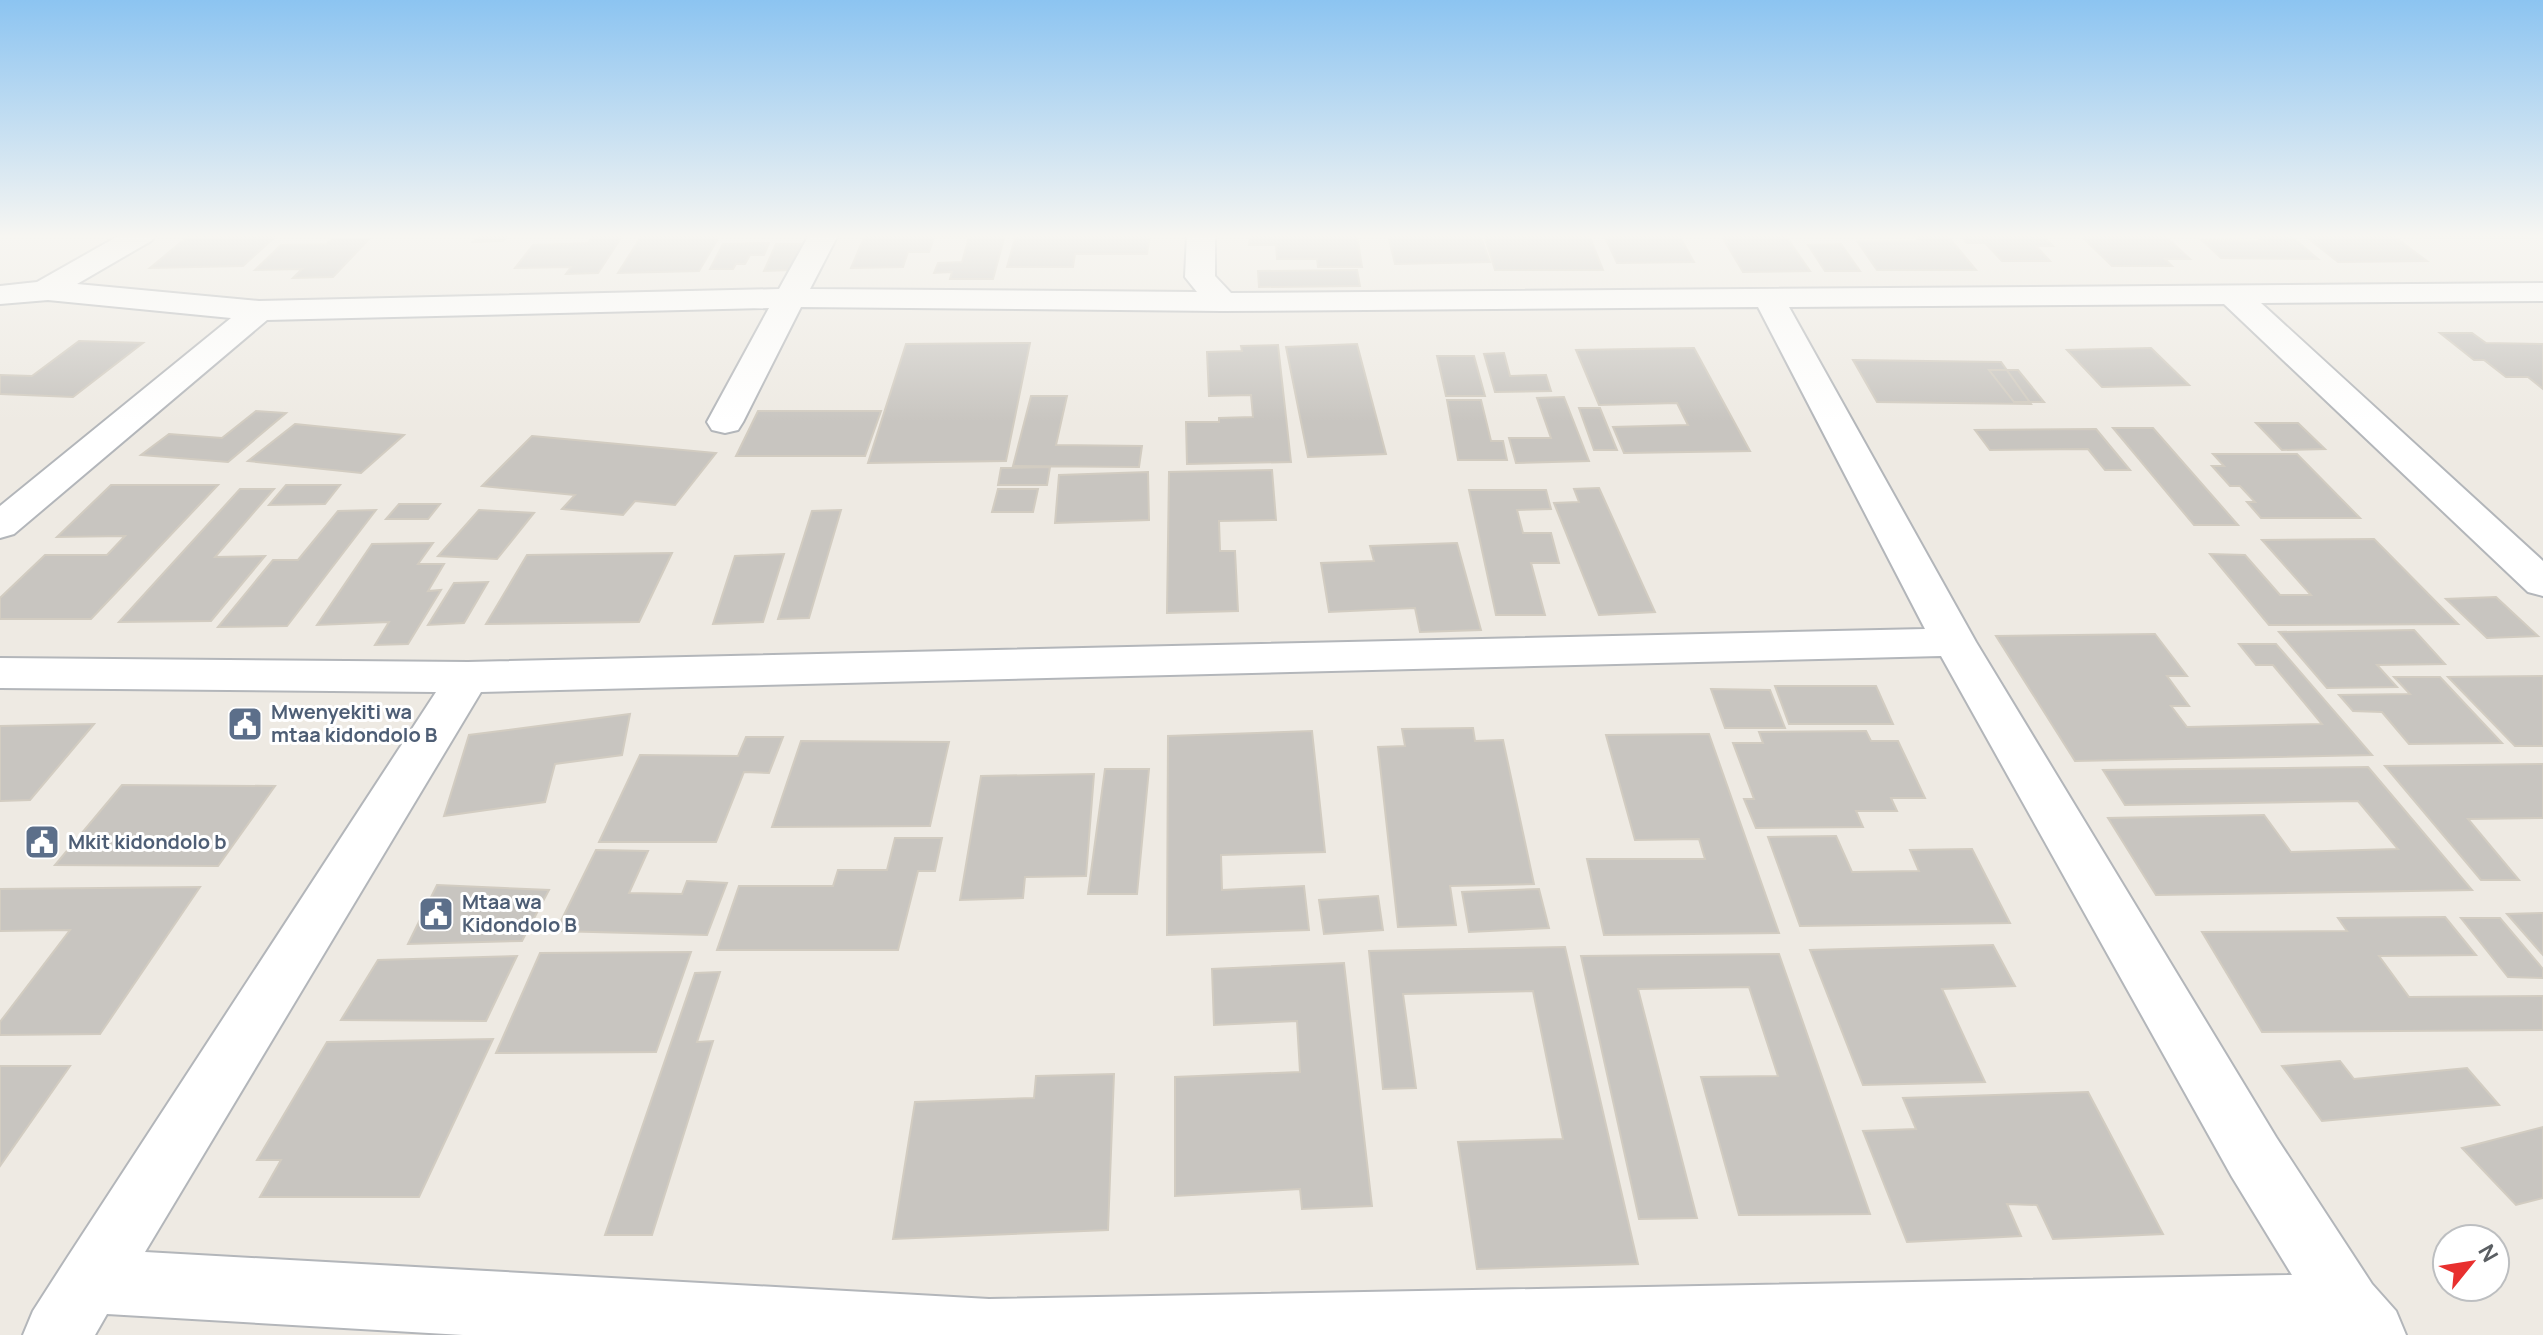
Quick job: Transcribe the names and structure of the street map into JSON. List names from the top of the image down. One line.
{"places":{"public building":["Mwenyekiti wa mtaa kidondolo B","Mkit kidondolo b","Mtaa wa Kidondolo B"]},"north":"top right"}
